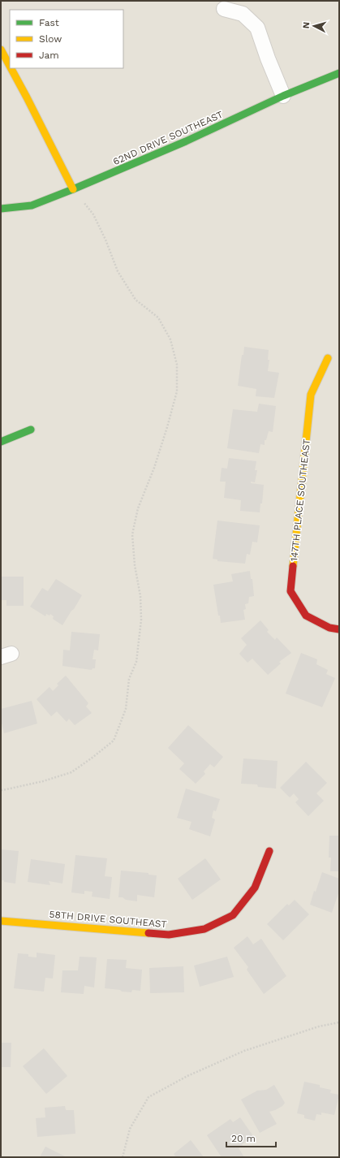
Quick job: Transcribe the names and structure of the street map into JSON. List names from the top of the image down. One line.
{"streets":{"street":["62ND DRIVE SOUTHEAST","147TH PLACE SOUTHEAST","58TH DRIVE SOUTHEAST"]},"legend":["Fast","Slow","Jam"],"scale_bar":"20 m","north":"left"}
